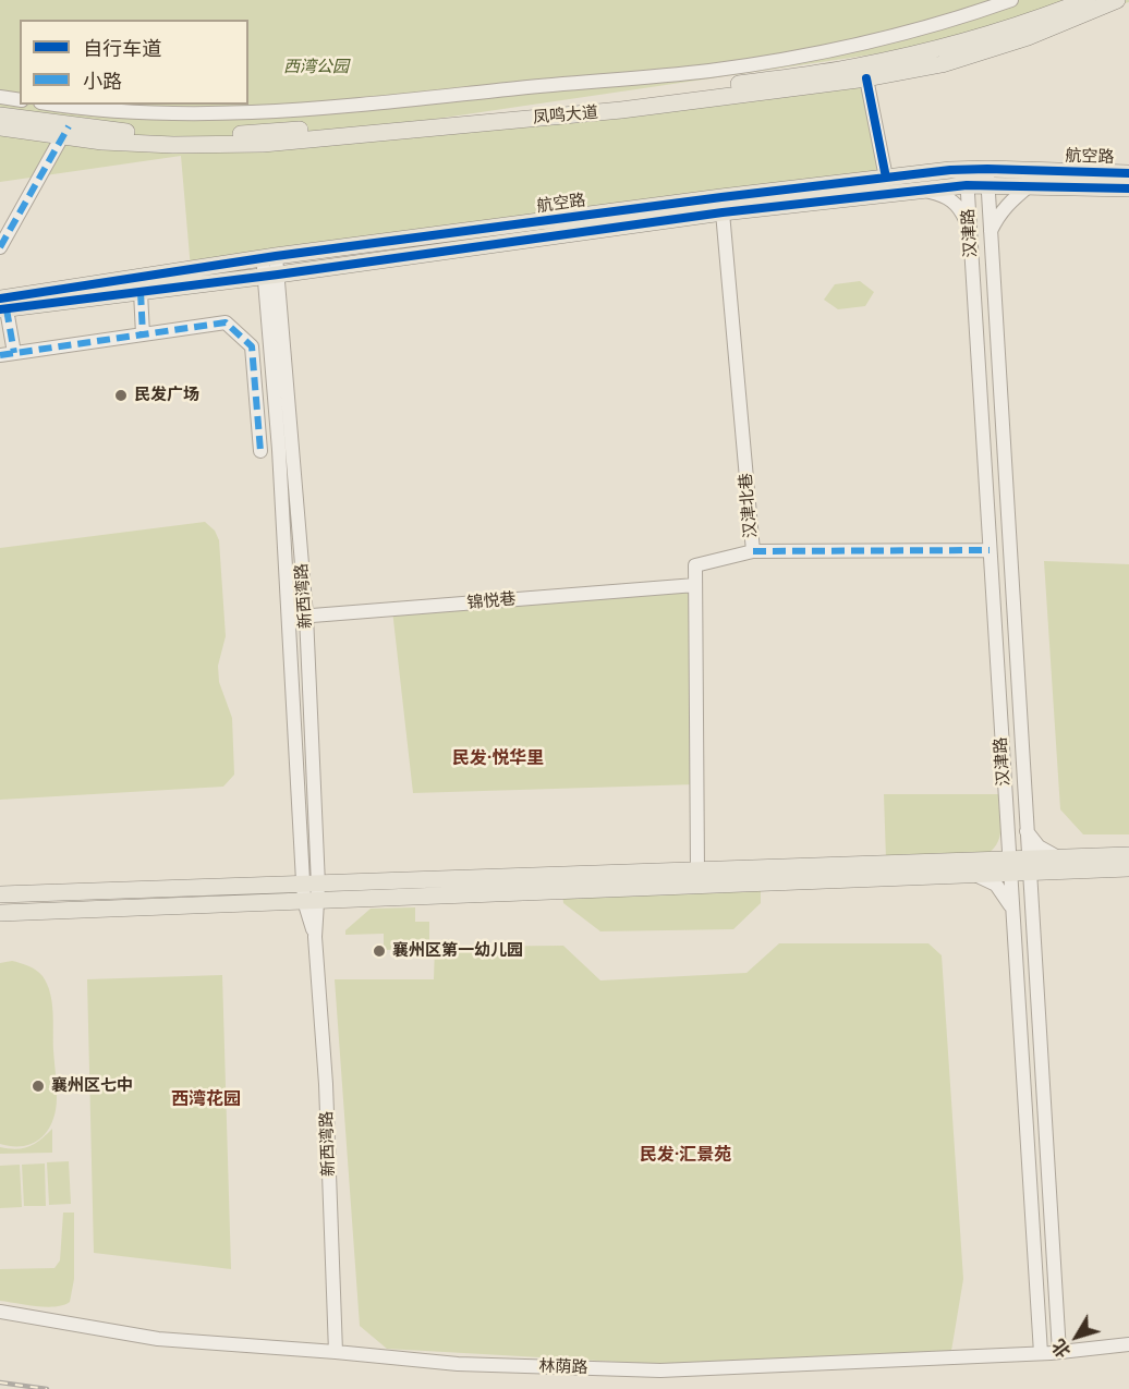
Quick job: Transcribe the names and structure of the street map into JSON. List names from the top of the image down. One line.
{"streets":{"main road":["凤鸣大道","航空路"],"street":["汉津路","汉津北巷","新西湾路","锦悦巷","林荫路"]},"crossings":[["航空路","汉津路"],["航空路","汉津北巷"],["航空路","新西湾路"],["汉津路","林荫路"],["汉津北巷","锦悦巷"],["新西湾路","锦悦巷"],["新西湾路","林荫路"]],"districts":["民发·悦华里","西湾花园","民发·汇景苑"],"parks":["西湾公园"],"places":["民发广场","襄州区第一幼儿园","襄州区七中"],"legend":["自行车道","小路"],"north":"bottom left"}
